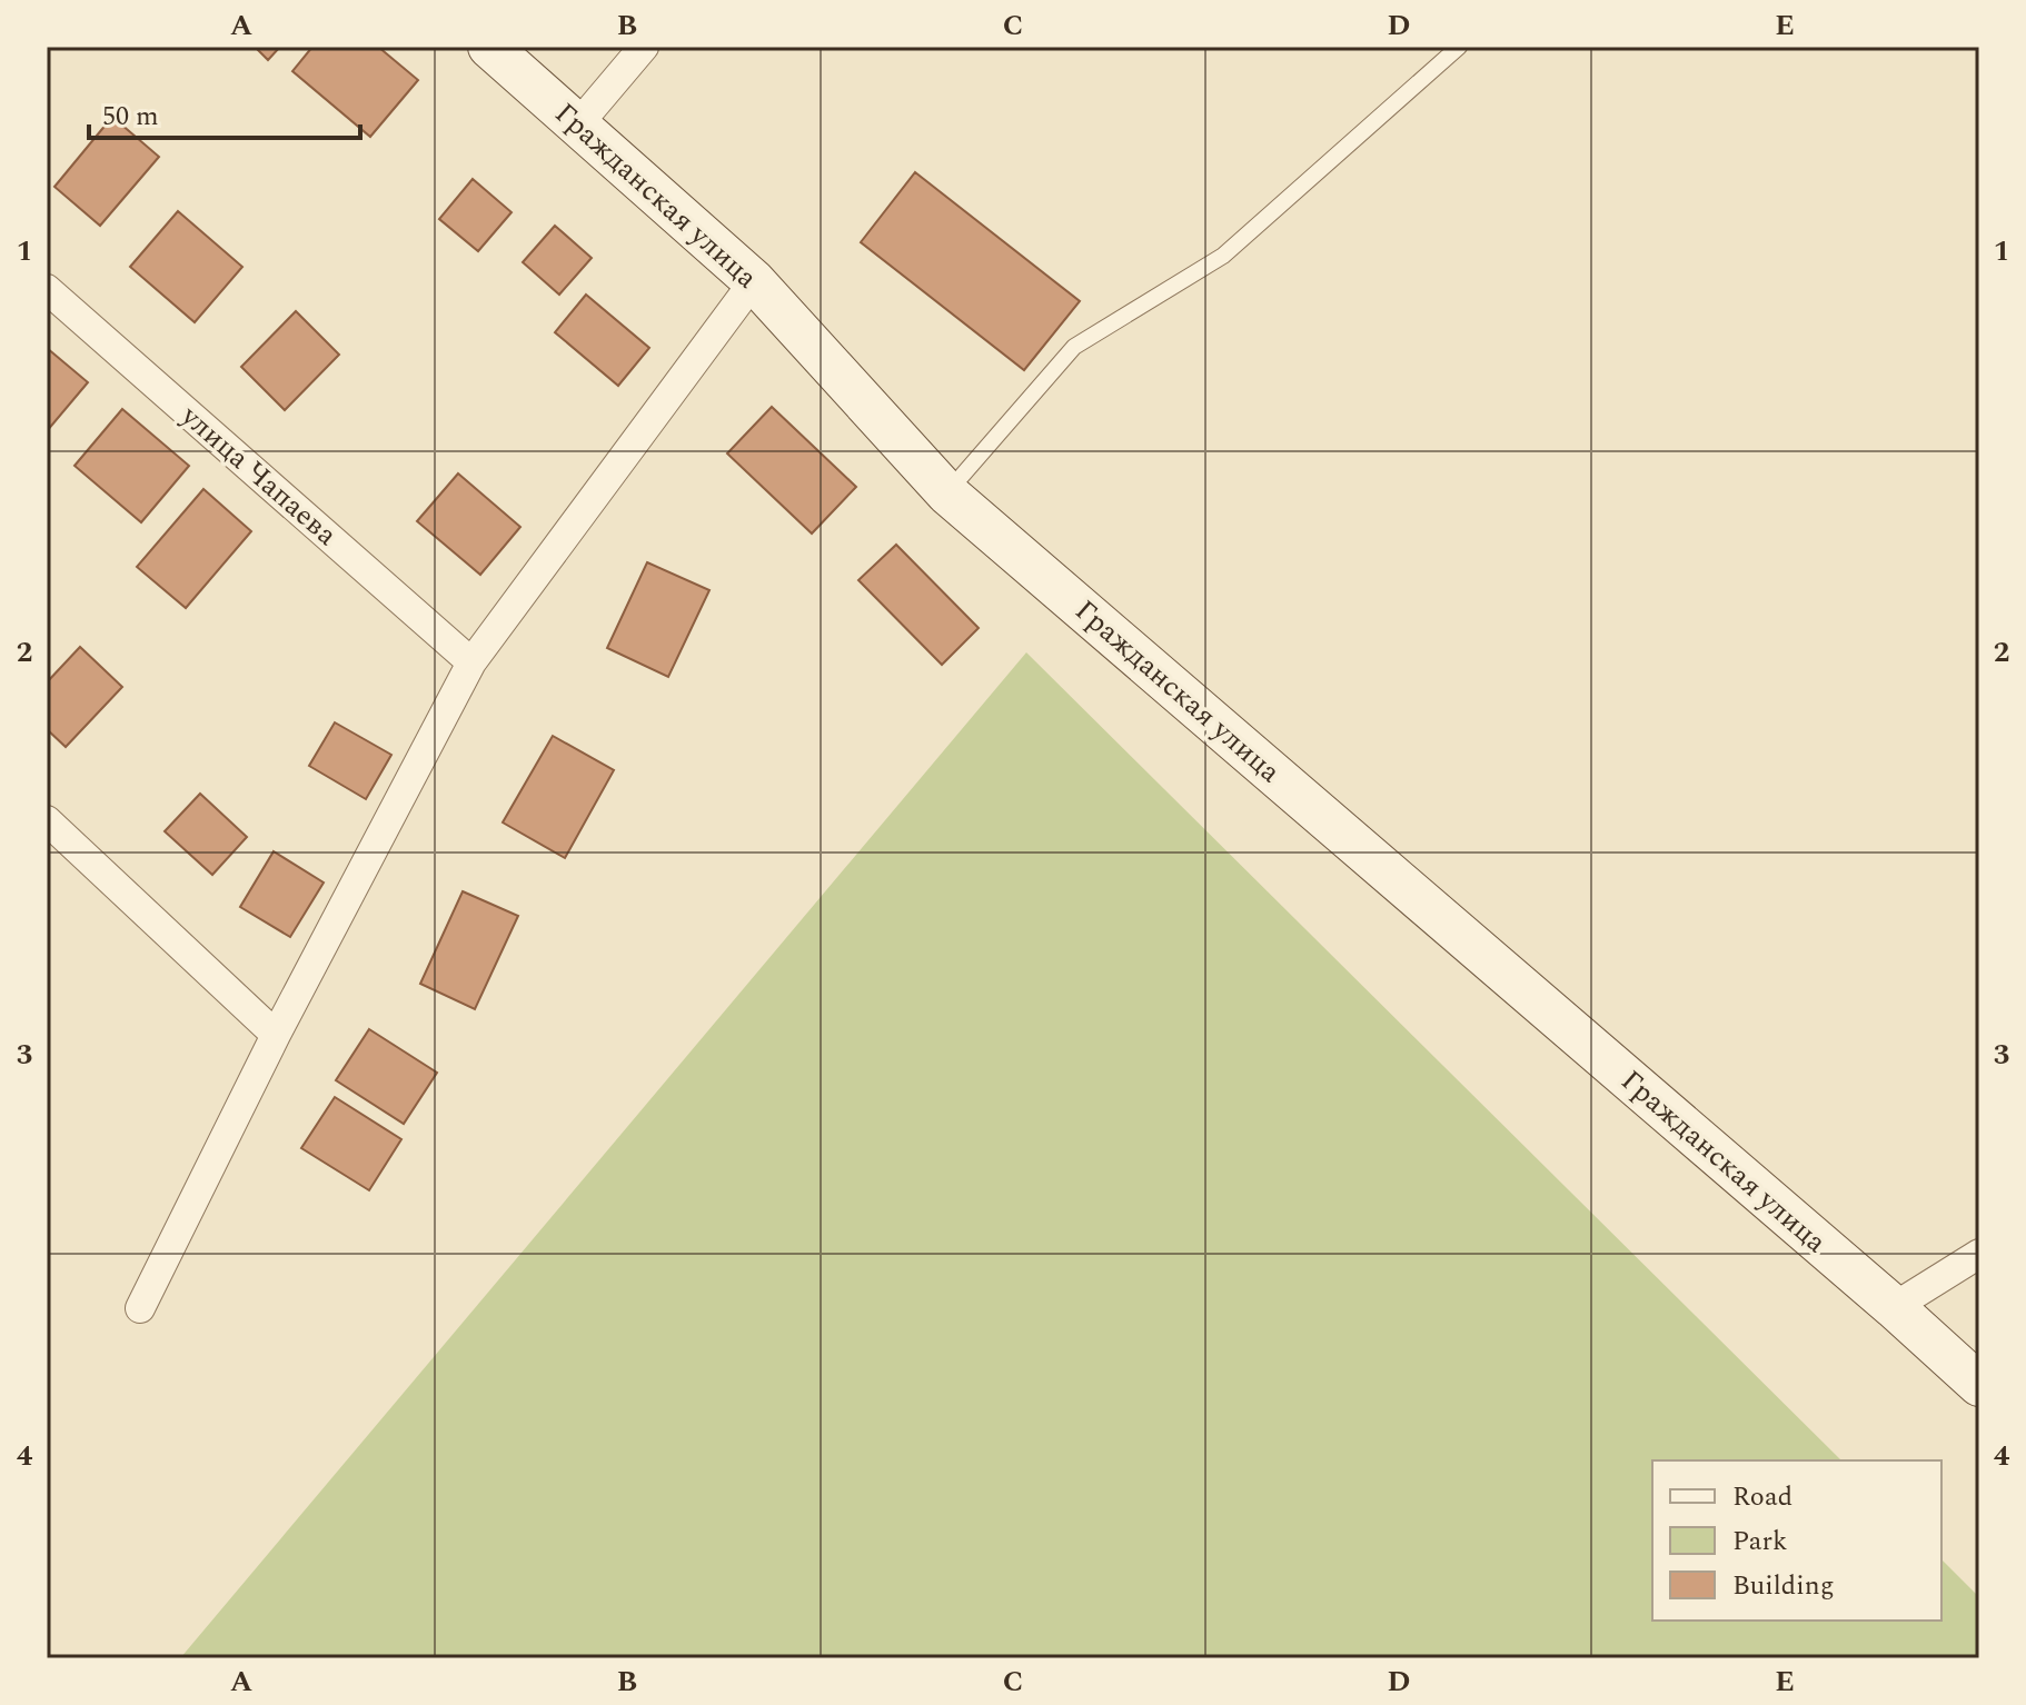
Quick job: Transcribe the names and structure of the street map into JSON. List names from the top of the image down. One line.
{"streets":{"street":["Гражданская улица","улица Чапаева"]},"legend":["Road","Park","Building"],"scale_bar":"50 m","grid":{"columns":["A","B","C","D","E"],"rows":["1","2","3","4"]}}
